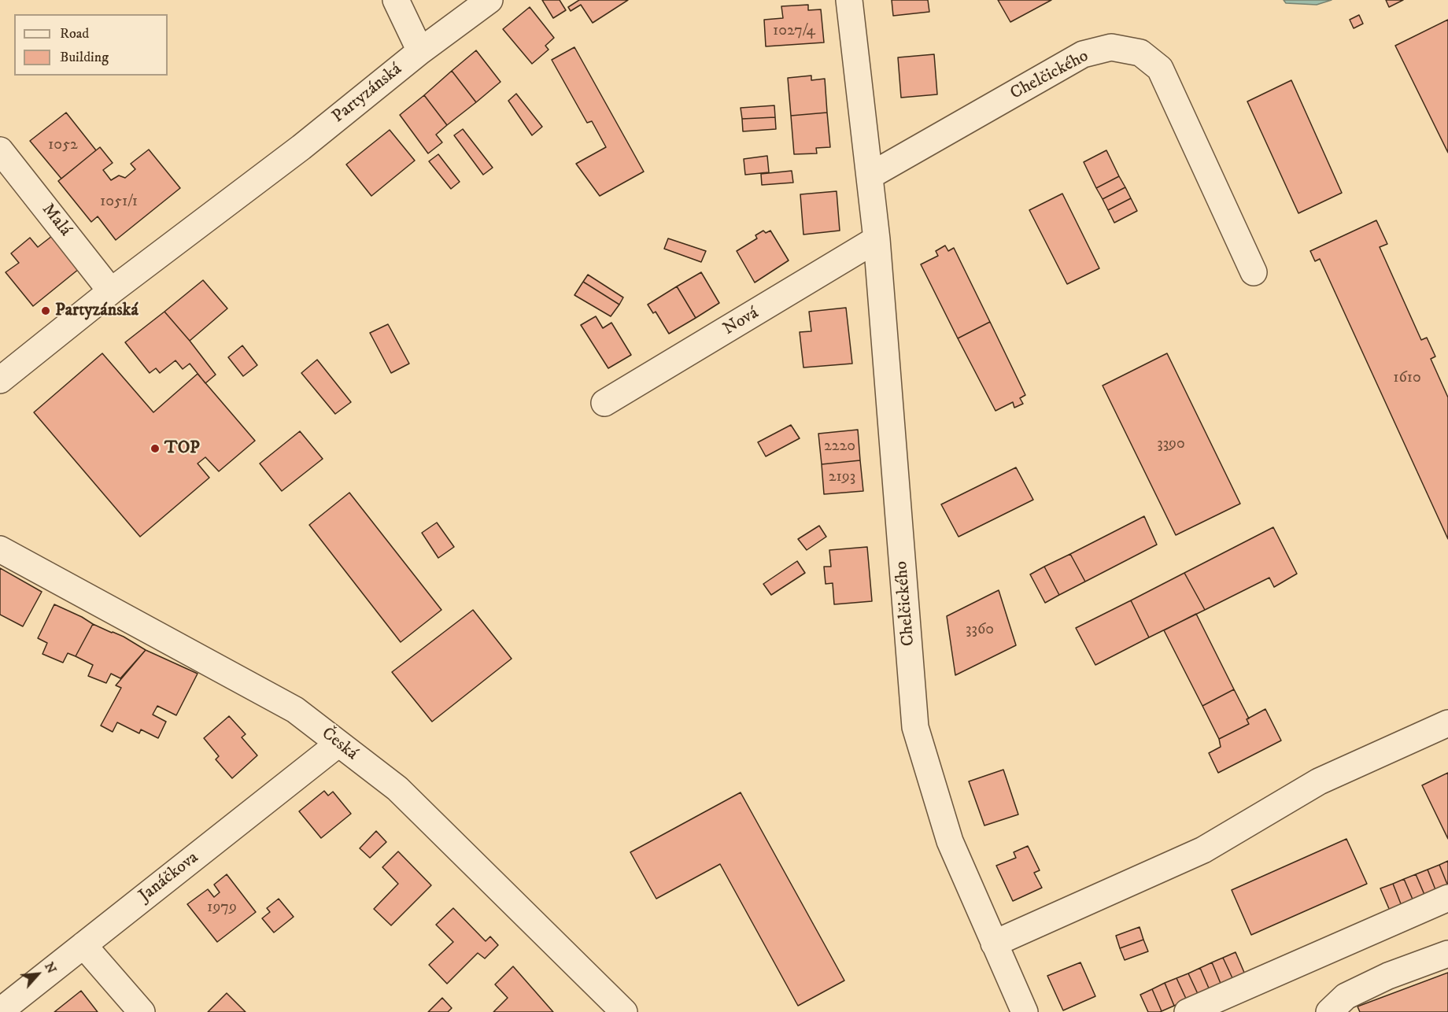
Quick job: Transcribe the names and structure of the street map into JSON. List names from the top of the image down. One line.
{"streets":{"street":["Chelčického","Partyzánská","Malá","Nová","Česká","Janáčkova"]},"crossings":[["Chelčického","Nová"],["Partyzánská","Malá"],["Česká","Janáčkova"]],"places":["Partyzánská","TOP"],"house_numbers":["1027/4","1052","1051/1","1610","3390","2220","2193","3360","1979"],"legend":["Road","Building"],"north":"top right"}
